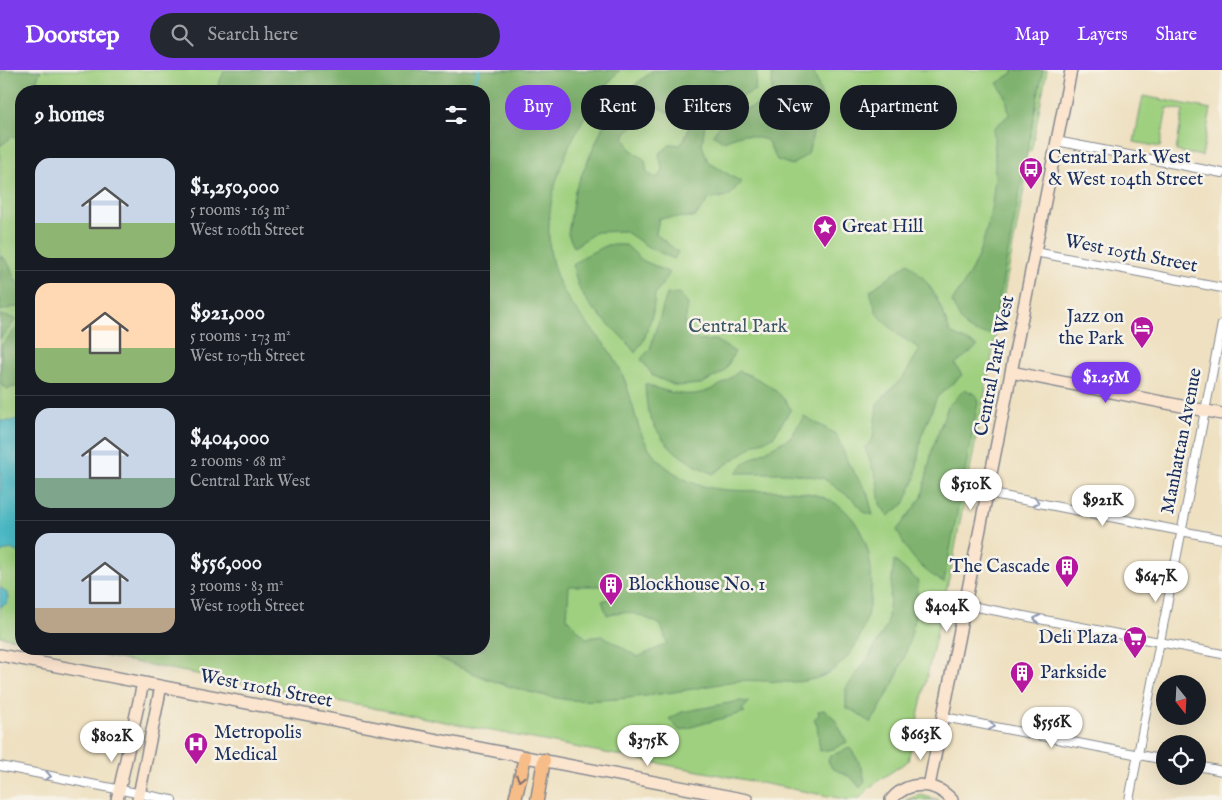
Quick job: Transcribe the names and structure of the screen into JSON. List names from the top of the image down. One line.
{"streets":{"main road":["Central Park West","West 110th Street"],"street":["West 105th Street","Manhattan Avenue"]},"crossings":[["West 105th Street","Central Park West"]],"parks":["Central Park"],"places":{"bus stop":["Central Park West & West 104th Street"],"place":["Great Hill"],"hotel":["Jazz on the Park"],"building":["The Cascade","Blockhouse No. 1","Parkside"],"supermarket":["Deli Plaza"],"hospital":["Metropolis Medical"]},"north":"bottom","page":{"header":"Doorstep","search":"Search here","nav":["Map","Layers","Share"],"chip":["Buy","Rent","Filters","New","Apartment"],"heading":"9 homes","list":[{"name":"$1,250,000","note":"5 rooms · 163 m² · West 106th Street"},{"name":"$921,000","note":"5 rooms · 173 m² · West 107th Street"},{"name":"$404,000","note":"2 rooms · 68 m² · Central Park West"},{"name":"$556,000","note":"3 rooms · 83 m² · West 109th Street"}],"price":["$1.25M","$510K","$921K","$647K","$404K","$556K","$663K","$802K","$375K"]}}
